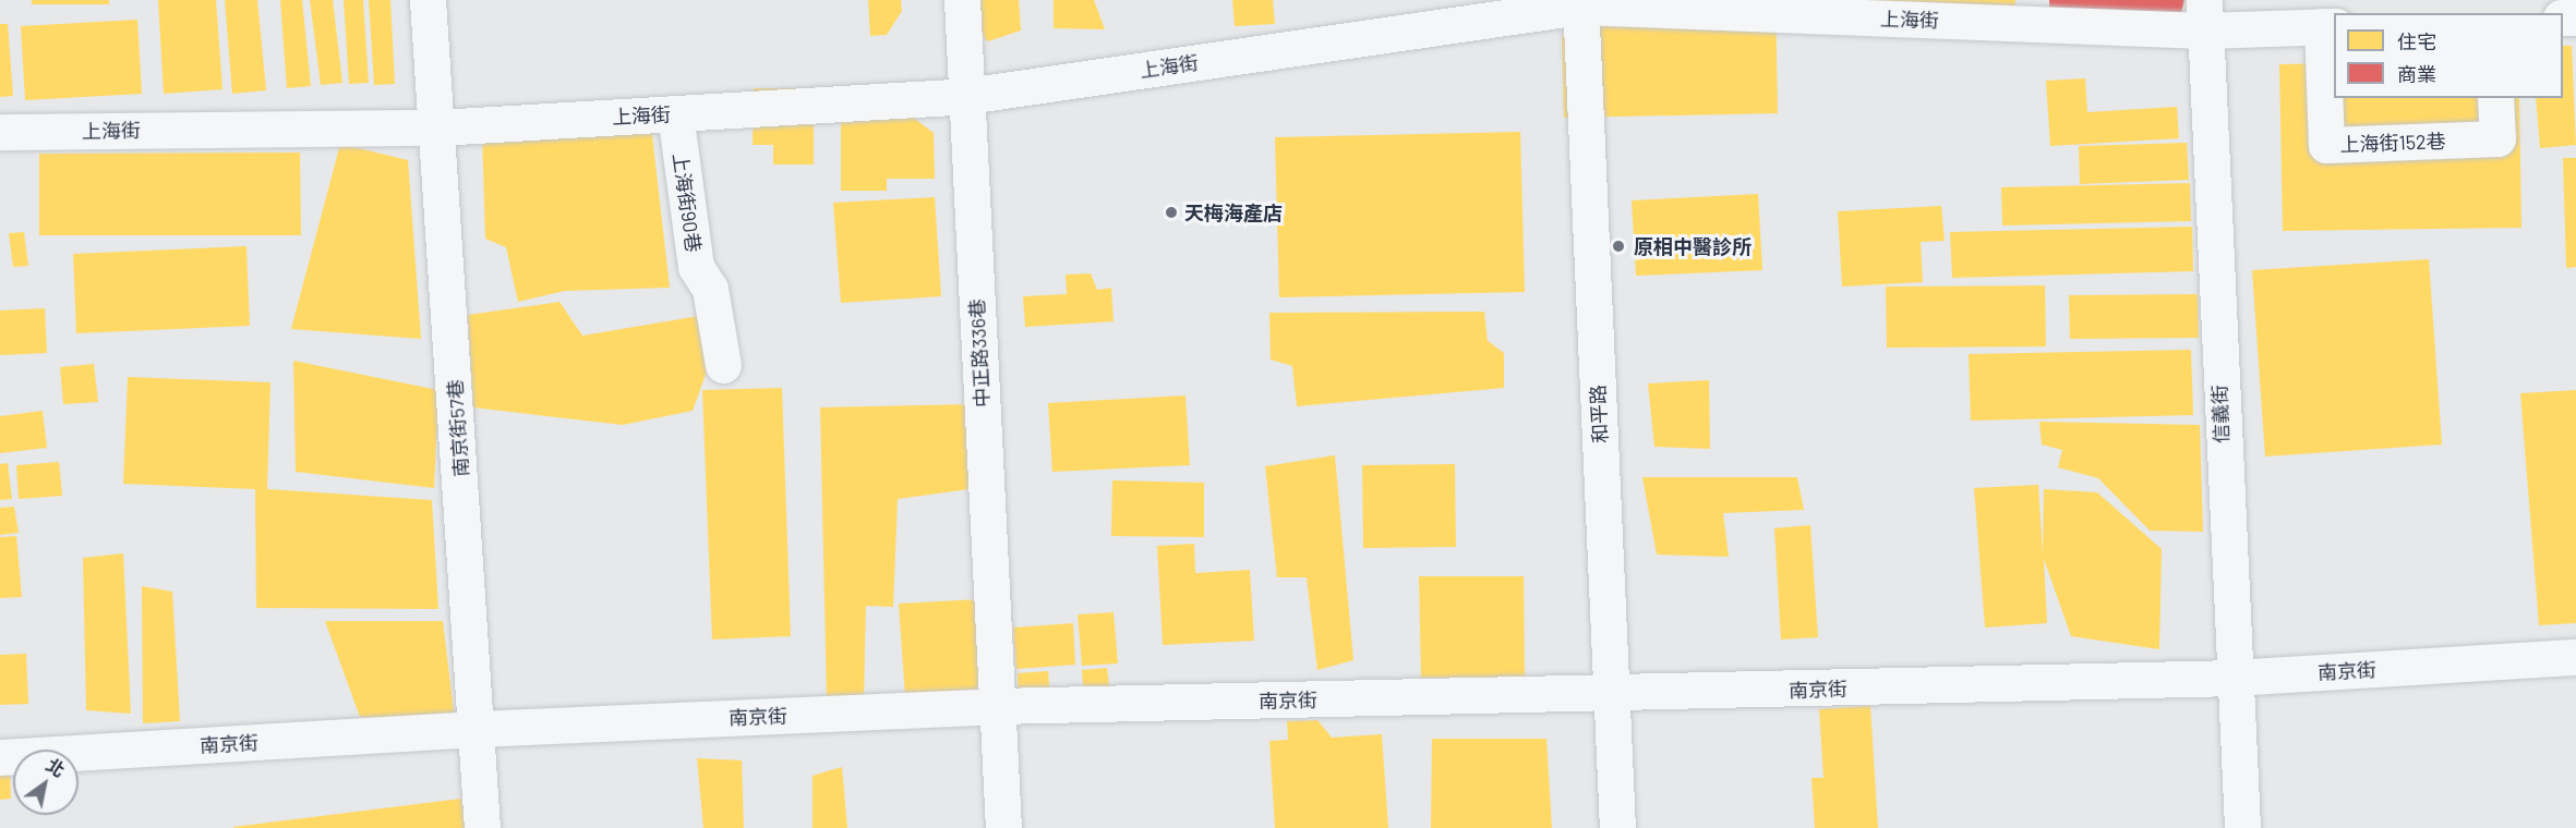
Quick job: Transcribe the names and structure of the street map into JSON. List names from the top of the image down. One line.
{"streets":{"street":["上海街","上海街152巷","上海街90巷","中正路336巷","和平路","信義街","南京街57巷","南京街"]},"crossings":[["上海街","上海街152巷"],["上海街","上海街90巷"],["上海街","中正路336巷"],["上海街","和平路"],["上海街","信義街"],["上海街","南京街57巷"],["中正路336巷","南京街"],["和平路","南京街"],["信義街","南京街"],["南京街57巷","南京街"]],"places":["天梅海產店","原相中醫診所"],"legend":["住宅","商業"],"north":"top right"}
